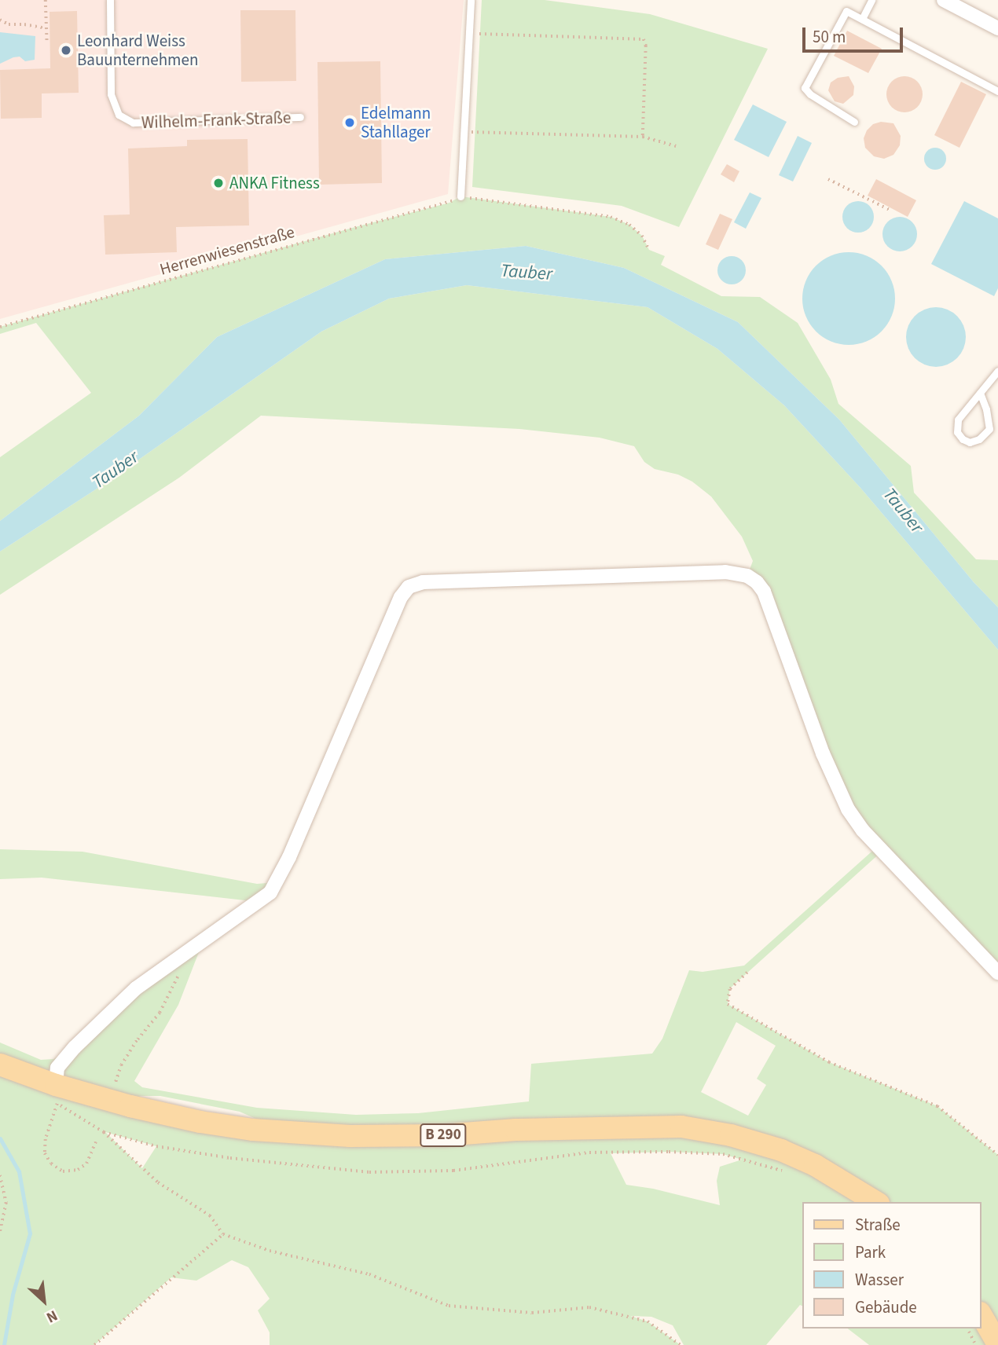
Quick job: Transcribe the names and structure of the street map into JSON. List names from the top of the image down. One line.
{"streets":{"main road":["B 290"],"lane":["Wilhelm-Frank-Straße"],"path":["Herrenwiesenstraße"]},"water":["Tauber"],"places":["Leonhard Weiss Bauunternehmen","Edelmann Stahllager","ANKA Fitness"],"legend":["Straße","Park","Wasser","Gebäude"],"scale_bar":"50 m","north":"bottom right"}
